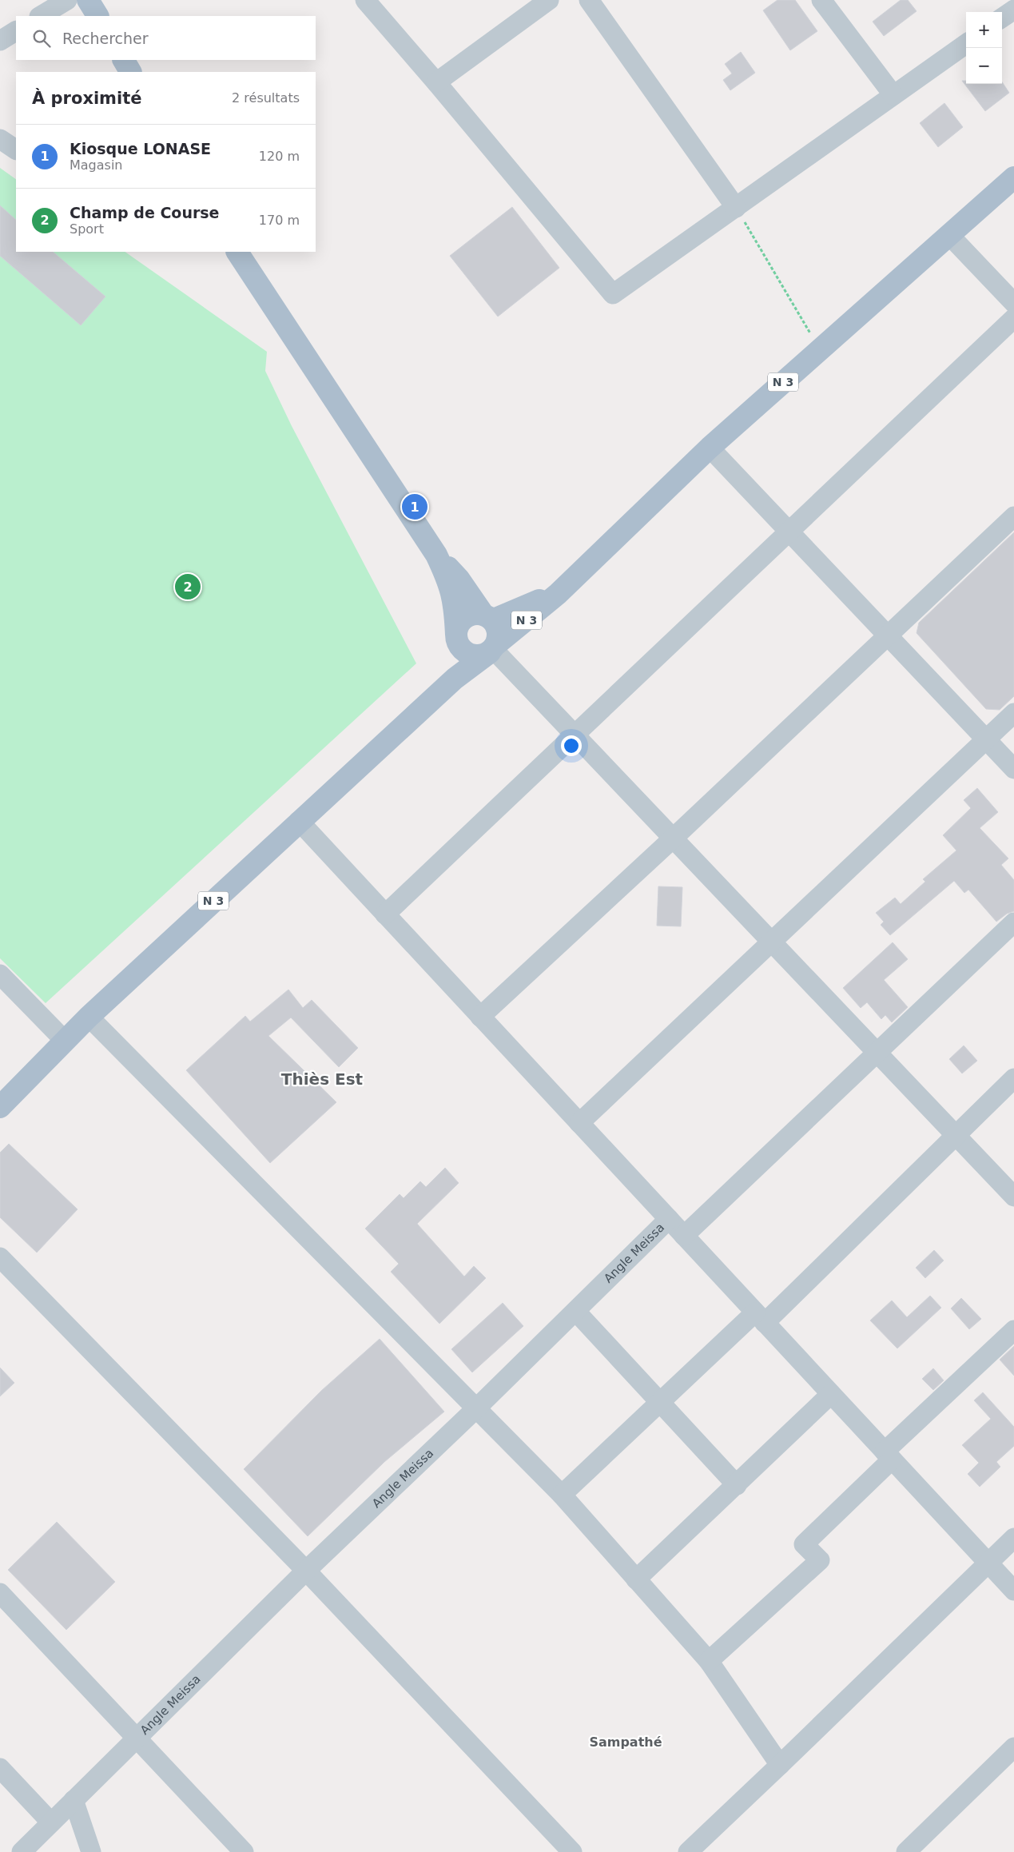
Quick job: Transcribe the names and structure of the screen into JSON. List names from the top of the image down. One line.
{"streets":{"main road":["N 3"],"street":["Angle Meissa"]},"districts":["Thiès Est","Sampathé"],"page":{"map_buttons":["+","−"],"search":"Rechercher","heading":["À proximité","2 résultats"],"list":[{"mark":"1","name":"Kiosque LONASE","note":"Magasin","value":"120 m"},{"mark":"2","name":"Champ de Course","note":"Sport","value":"170 m"}],"pins":["1","2"]}}
